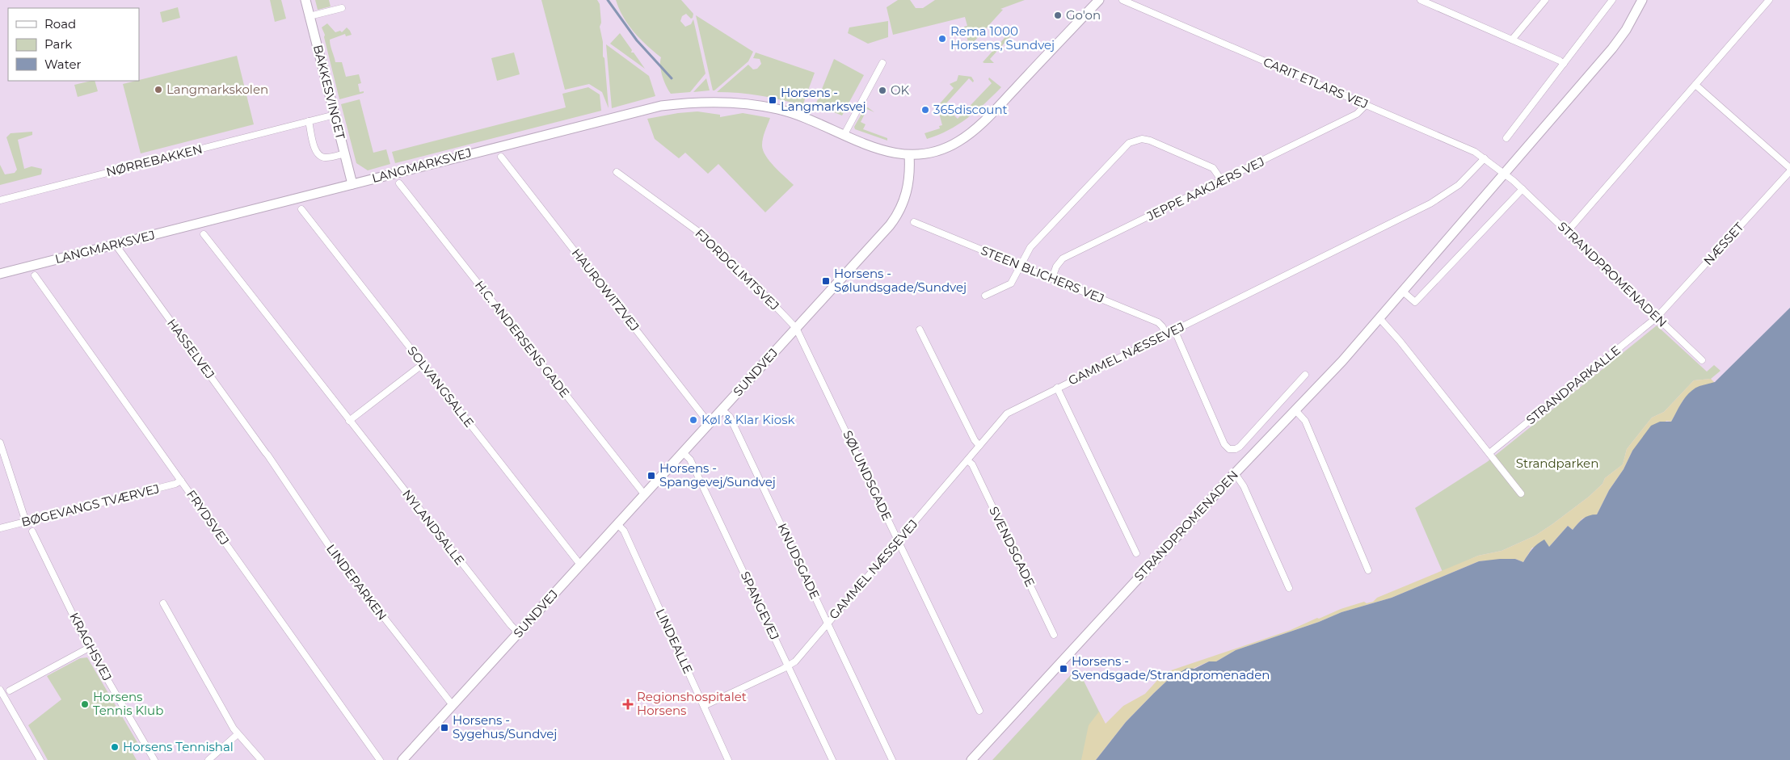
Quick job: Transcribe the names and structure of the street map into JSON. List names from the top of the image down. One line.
{"streets":{"street":["CARIT ETLARS VEJ","BAKKESVINGET","NØRREBAKKEN","LANGMARKSVEJ","JEPPE AAKJÆRS VEJ","NÆSSET","FJORDGLIMTSVEJ","STEEN BLICHERS VEJ","STRANDPROMENADEN","HAUROWITZVEJ","H.C. ANDERSENS GADE","HASSELVEJ","GAMMEL NÆSSEVEJ","SUNDVEJ","STRANDPARKALLE","SOLVANGSALLE","SØLUNDSGADE","BØGEVANGS TVÆRVEJ","FRYDSVEJ","NYLANDSALLE","SVENDSGADE","KNUDSGADE","LINDEPARKEN","SPANGEVEJ","LINDEALLE","KRAGHSVEJ"]},"crossings":[["CARIT ETLARS VEJ","JEPPE AAKJÆRS VEJ"],["CARIT ETLARS VEJ","STRANDPROMENADEN"],["CARIT ETLARS VEJ","GAMMEL NÆSSEVEJ"],["BAKKESVINGET","NØRREBAKKEN"],["BAKKESVINGET","LANGMARKSVEJ"],["LANGMARKSVEJ","HASSELVEJ"],["LANGMARKSVEJ","SUNDVEJ"],["JEPPE AAKJÆRS VEJ","STEEN BLICHERS VEJ"],["NÆSSET","STRANDPROMENADEN"],["NÆSSET","STRANDPARKALLE"],["FJORDGLIMTSVEJ","SUNDVEJ"],["FJORDGLIMTSVEJ","SØLUNDSGADE"],["STEEN BLICHERS VEJ","GAMMEL NÆSSEVEJ"],["STRANDPROMENADEN","STRANDPARKALLE"],["HAUROWITZVEJ","SUNDVEJ"],["H.C. ANDERSENS GADE","SUNDVEJ"],["HASSELVEJ","LINDEPARKEN"],["GAMMEL NÆSSEVEJ","SØLUNDSGADE"],["GAMMEL NÆSSEVEJ","SVENDSGADE"],["GAMMEL NÆSSEVEJ","KNUDSGADE"],["GAMMEL NÆSSEVEJ","SPANGEVEJ"],["GAMMEL NÆSSEVEJ","LINDEALLE"],["SUNDVEJ","SOLVANGSALLE"],["SUNDVEJ","SØLUNDSGADE"],["SUNDVEJ","NYLANDSALLE"],["SUNDVEJ","KNUDSGADE"],["SUNDVEJ","LINDEPARKEN"],["SUNDVEJ","SPANGEVEJ"],["SUNDVEJ","LINDEALLE"],["BØGEVANGS TVÆRVEJ","FRYDSVEJ"]],"parks":["Strandparken"],"places":{"other":["Go'on","Rema 1000 Horsens, Sundvej","Langmarkskolen","OK","365discount","Køl & Klar Kiosk","Horsens Tennis Klub","Horsens Tennishal"],"transit":["Horsens - Langmarksvej","Horsens - Sølundsgade/Sundvej","Horsens - Spangevej/Sundvej","Horsens - Svendsgade/Strandpromenaden","Horsens - Sygehus/Sundvej"],"health":["Regionshospitalet Horsens"]},"legend":["Road","Park","Water"]}
